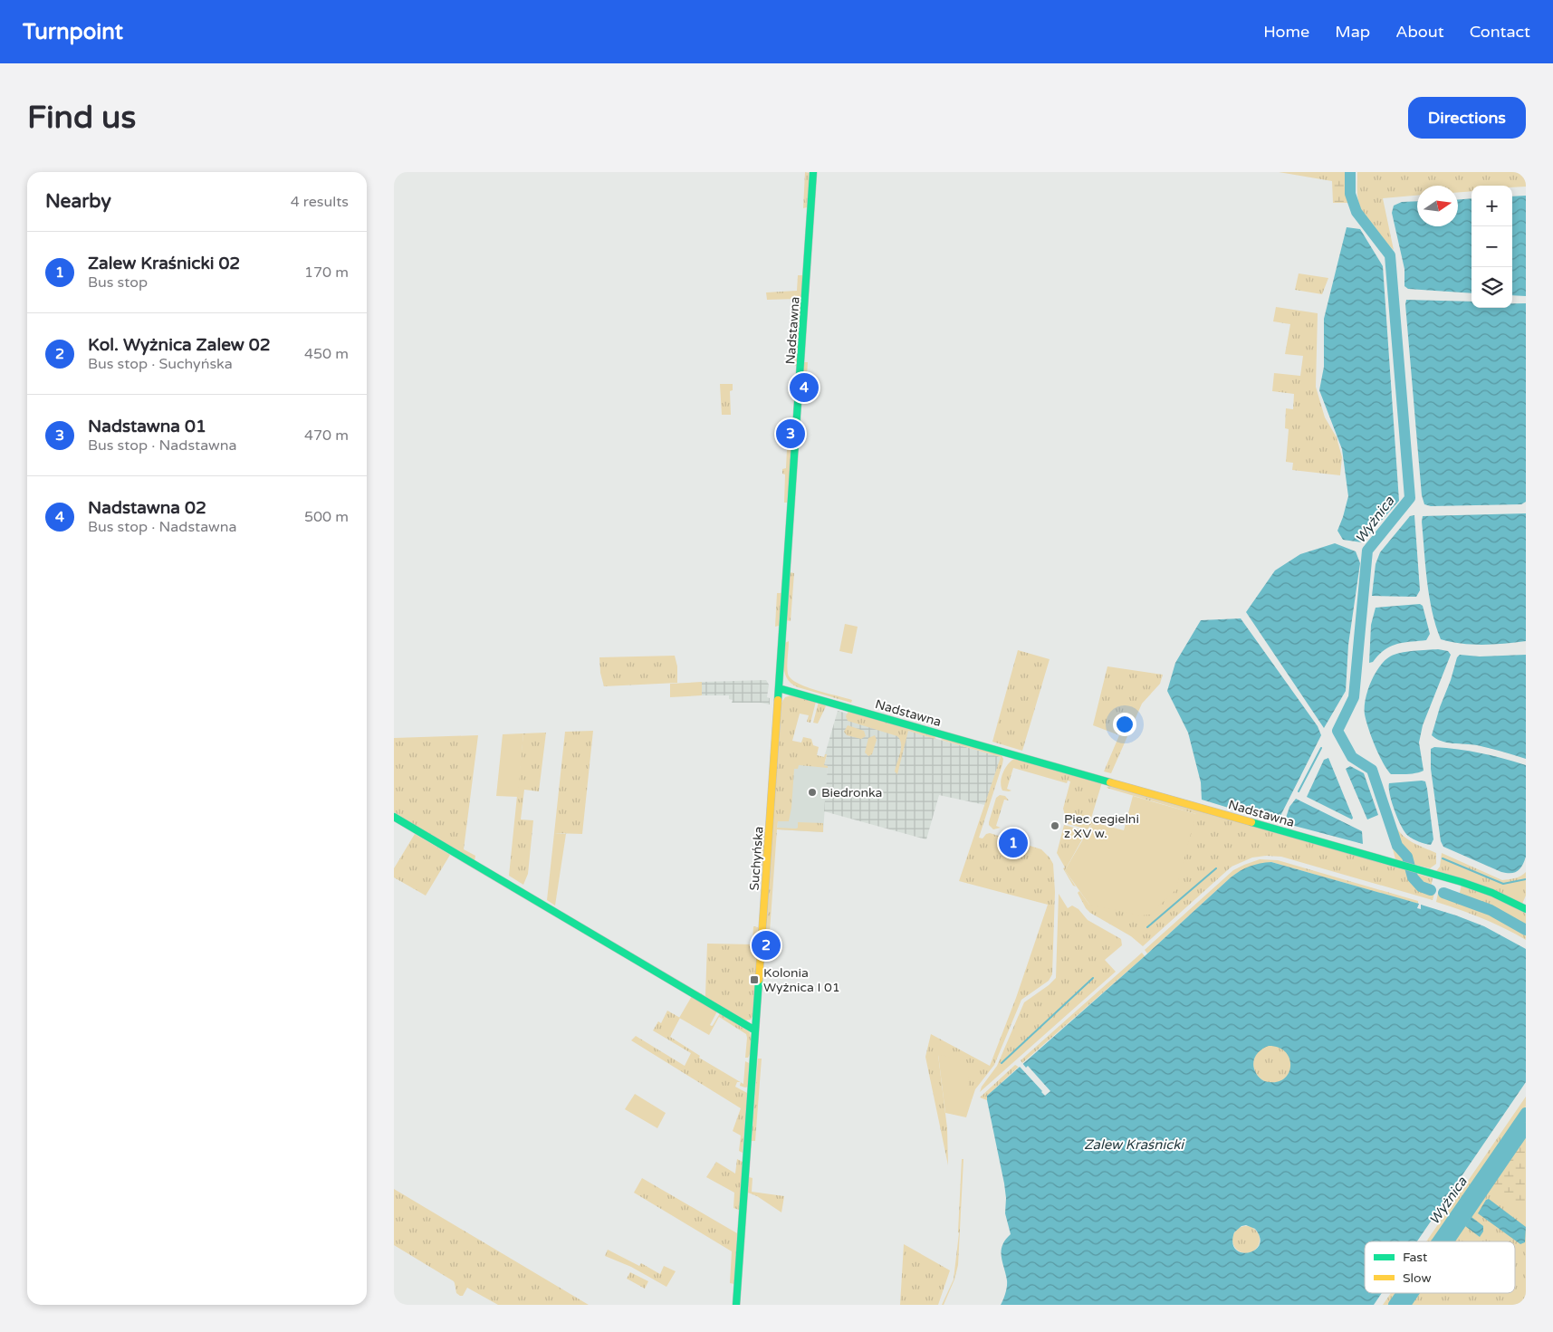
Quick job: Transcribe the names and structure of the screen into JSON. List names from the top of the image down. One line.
{"streets":{"street":["Nadstawna","Suchyńska"]},"crossings":[["Nadstawna","Suchyńska"]],"water":["Wyżnica","Zalew Kraśnicki"],"places":{"other":["Biedronka","Piec cegielni z XV w."],"transit":["Kolonia Wyżnica I 01"]},"legend":["Fast","Slow"],"north":"right","page":{"header":"Turnpoint","nav":["Home","Map","About","Contact"],"buttons":"Directions","title":"Find us","heading":["Nearby","4 results"],"map_buttons":["+","−"],"list":[{"mark":"1","name":"Zalew Kraśnicki 02","note":"Bus stop","value":"170 m"},{"mark":"2","name":"Kol. Wyżnica Zalew 02","note":"Bus stop · Suchyńska","value":"450 m"},{"mark":"3","name":"Nadstawna 01","note":"Bus stop · Nadstawna","value":"470 m"},{"mark":"4","name":"Nadstawna 02","note":"Bus stop · Nadstawna","value":"500 m"}],"pins":["4","3","1","2"]}}
